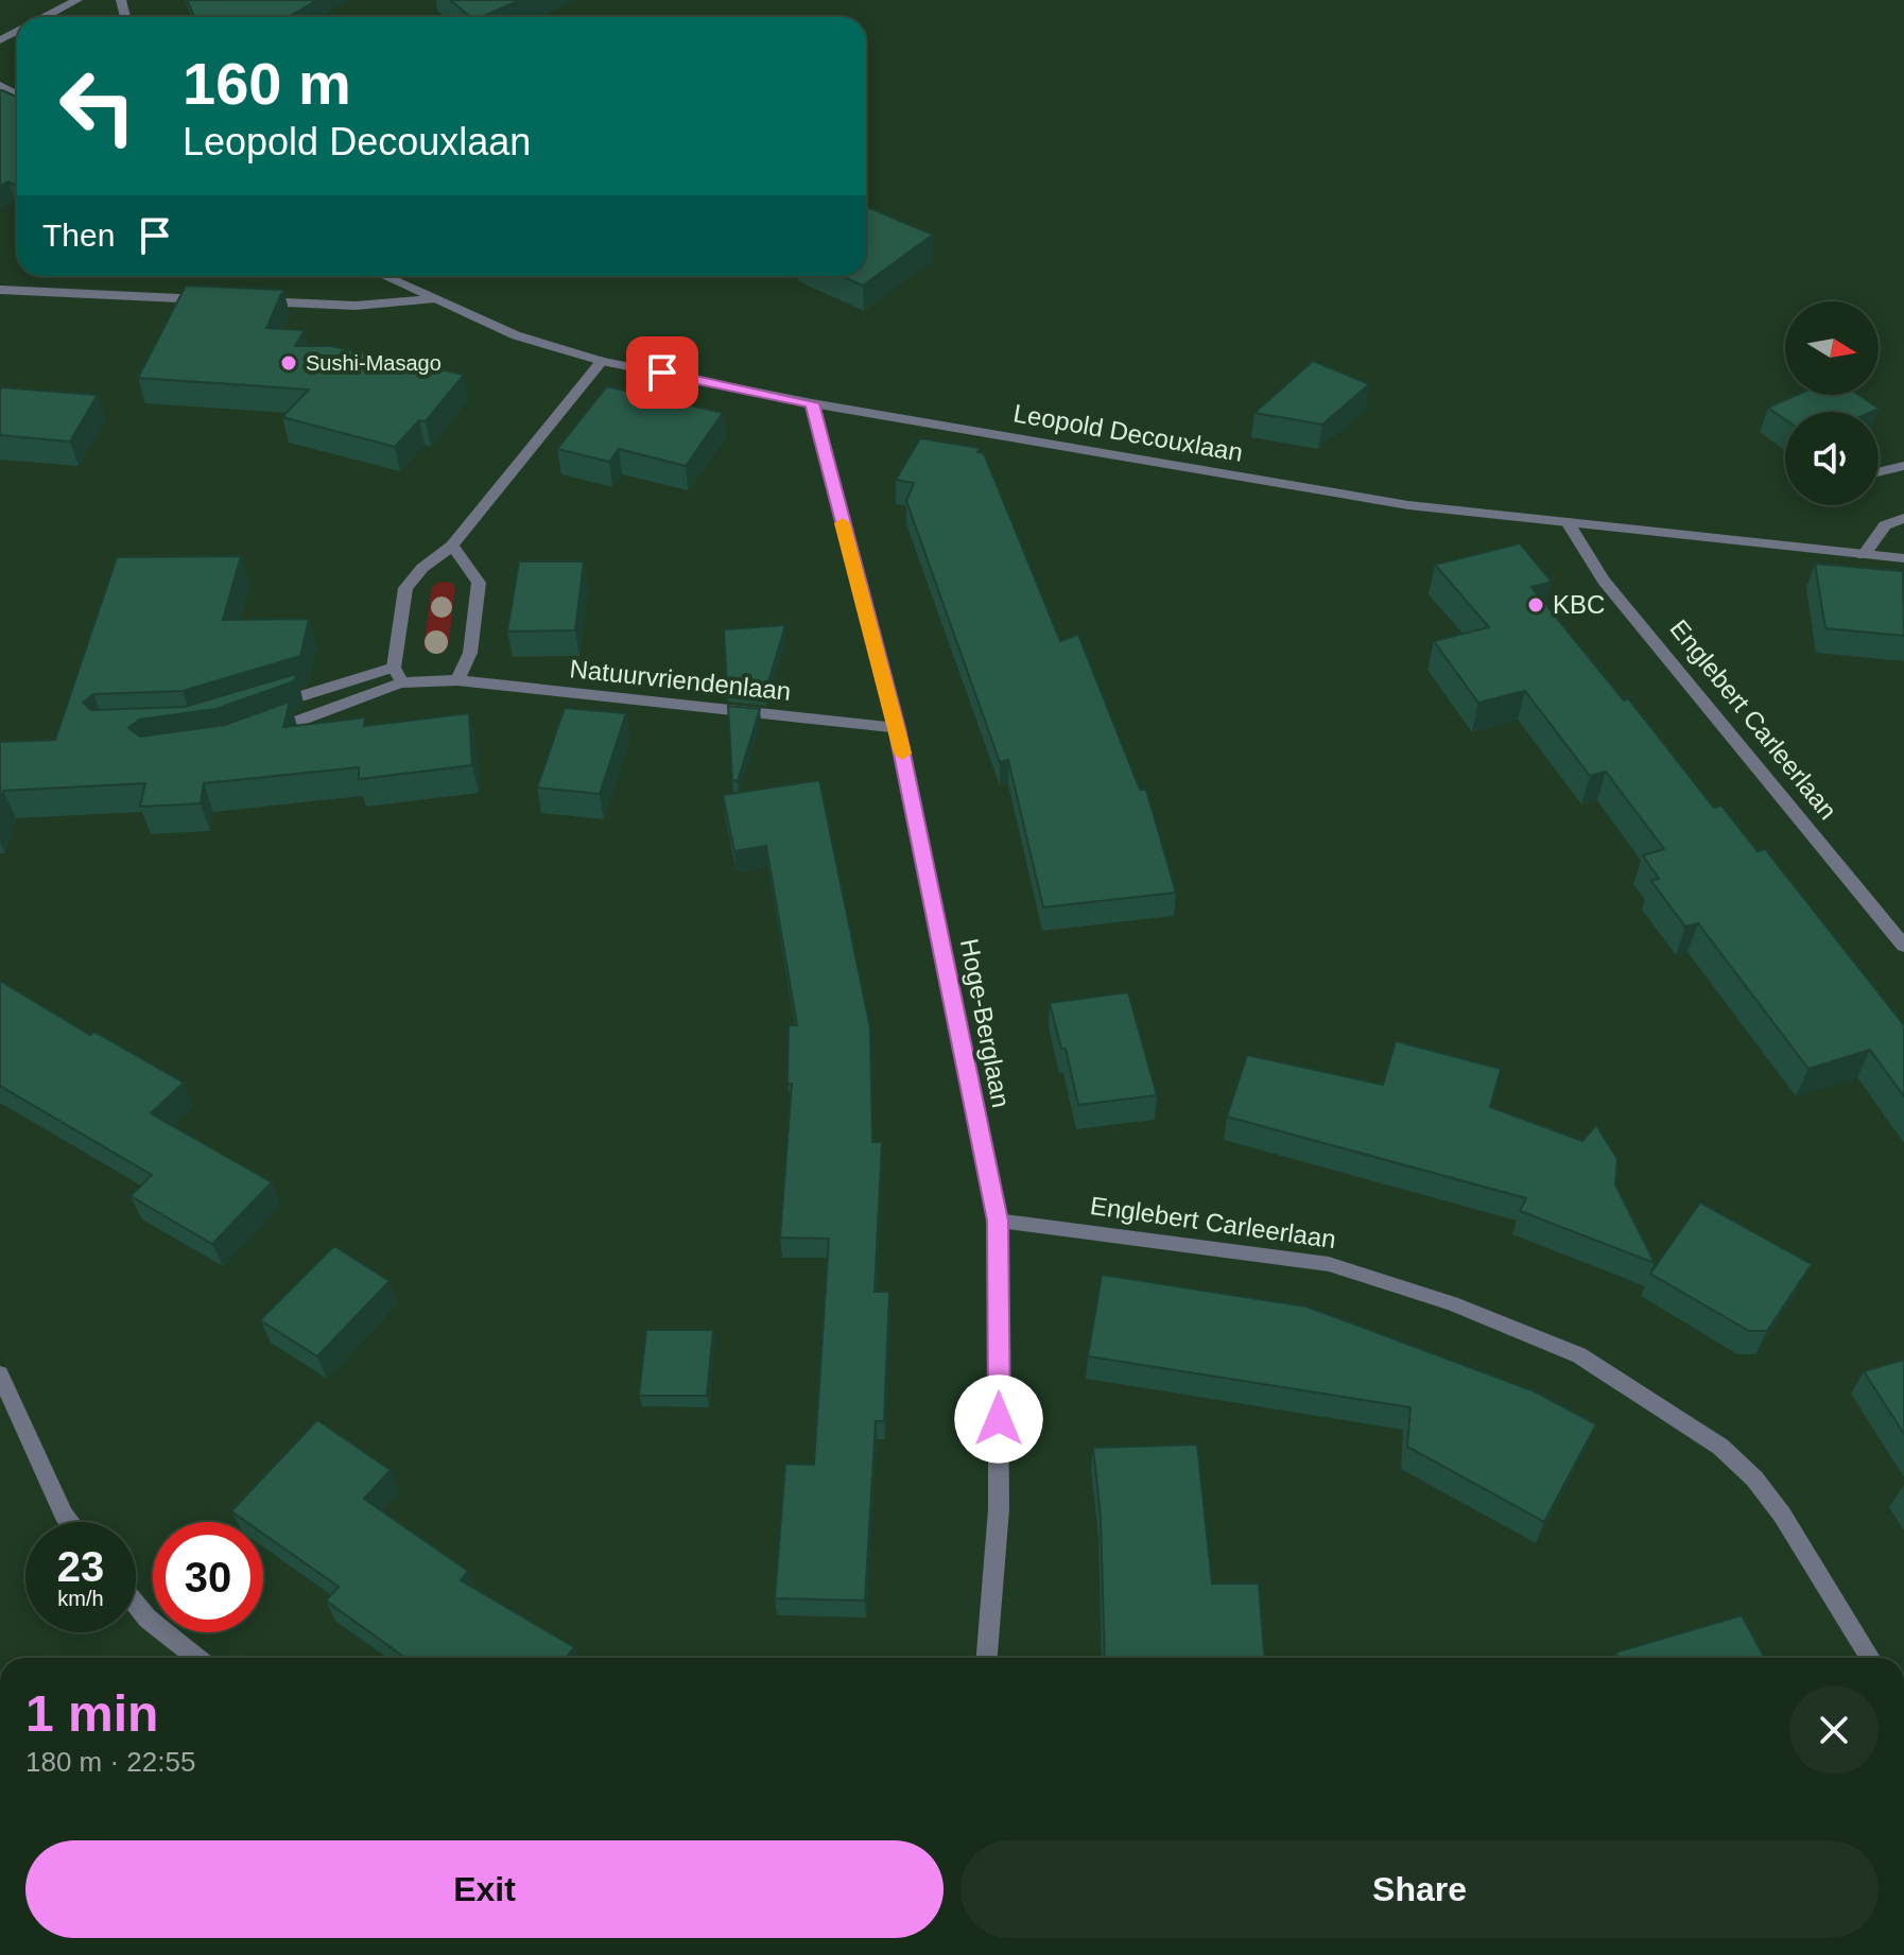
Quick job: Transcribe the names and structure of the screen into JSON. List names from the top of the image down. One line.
{"streets":{"street":["Leopold Decouxlaan","Natuurvriendenlaan","Englebert Carleerlaan","Hoge-Berglaan"]},"crossings":[["Leopold Decouxlaan","Englebert Carleerlaan"],["Leopold Decouxlaan","Hoge-Berglaan"],["Natuurvriendenlaan","Hoge-Berglaan"],["Englebert Carleerlaan","Hoge-Berglaan"]],"places":["Sushi-Masago","KBC"],"north":"right","page":{"turn":["160 m","Leopold Decouxlaan"],"then":"Then","speed":"23 km/h","limit":"30","heading":["1 min","180 m · 22:55"],"buttons":["Exit","Share"]}}
